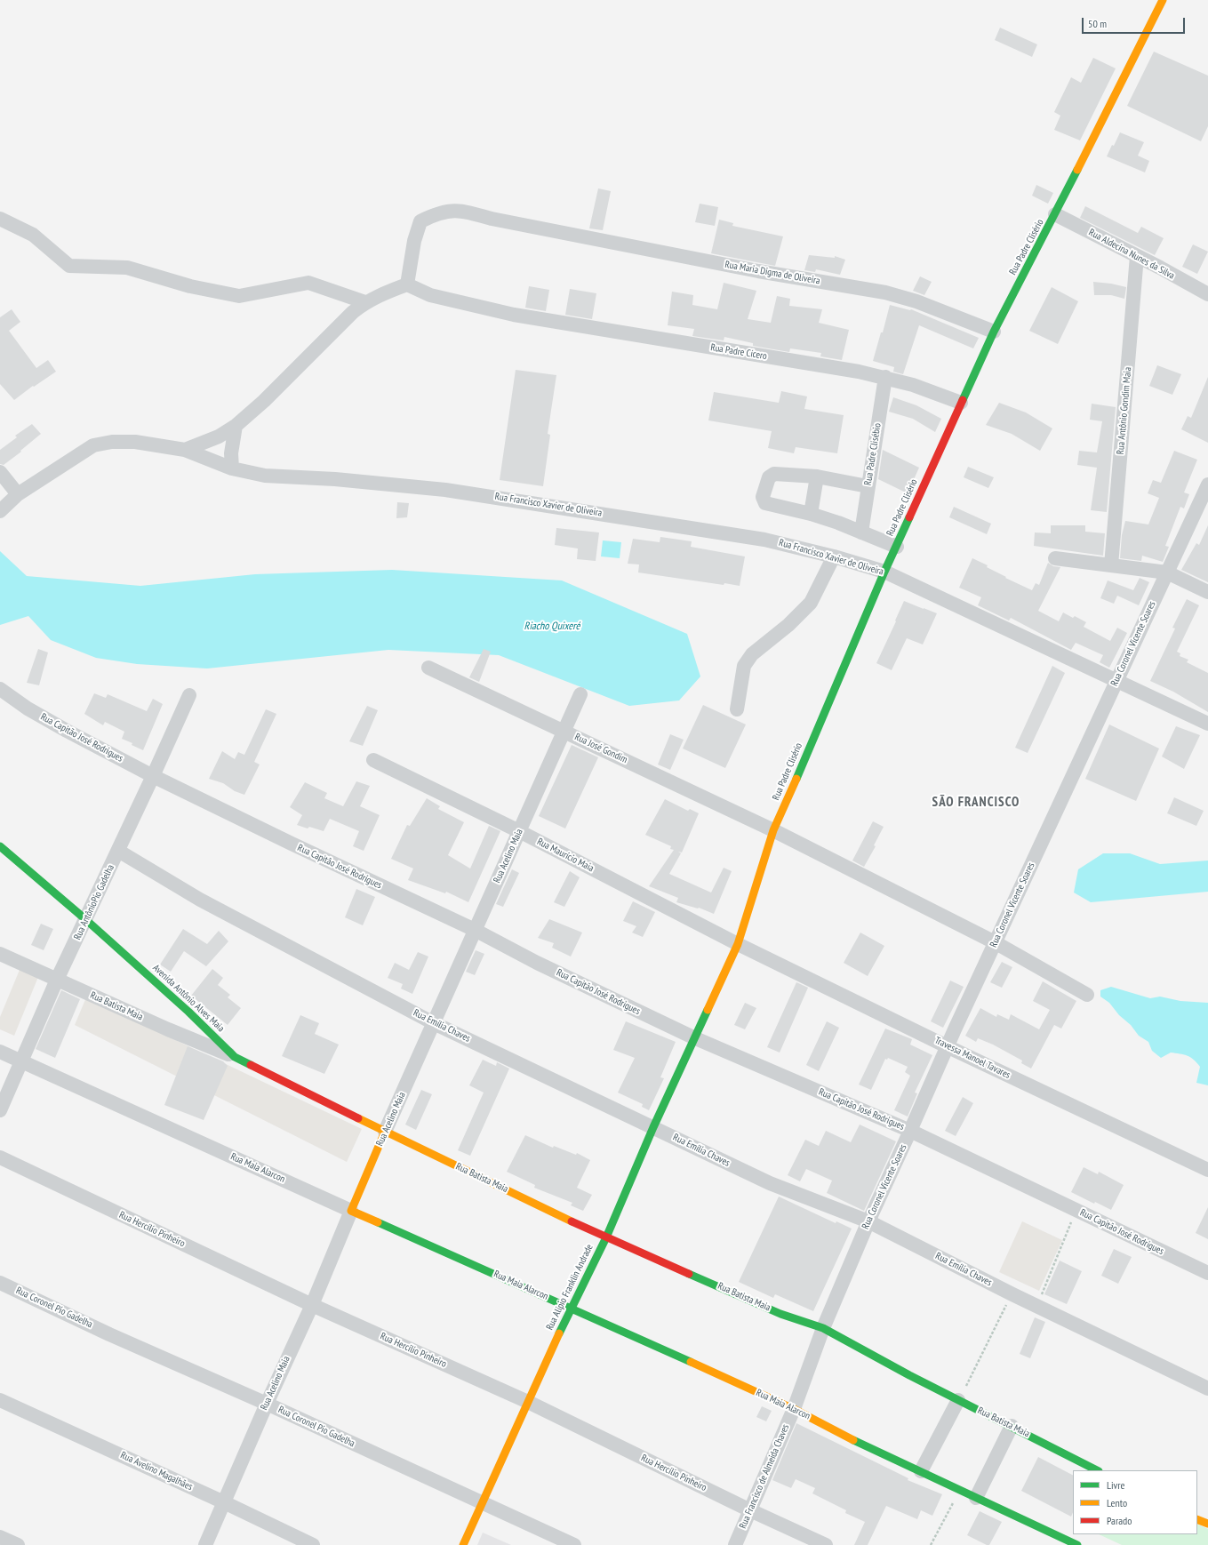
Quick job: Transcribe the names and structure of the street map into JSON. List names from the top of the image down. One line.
{"streets":{"main road":["Rua Padre Clisério","Rua Acelino Maia","Avenida Antônio Alves Maia","Rua Batista Maia","Rua Maia Alarcon","Rua Alípio Franklin Andrade"],"street":["Rua Aldecina Nunes da Silva","Rua Maria Digma de Oliveira","Rua Padre Cícero","Rua Antônio Gondim Maia","Rua Padre Clisébio","Rua Francisco Xavier de Oliveira","Rua Coronel Vicente Soares","Rua Capitão José Rodrigues","Rua José Gondim","Rua Maurício Maia","Rua AntônioPio Gadelha","Rua Emília Chaves","Travessa Manoel Tavares","Rua Hercílio Pinheiro","Rua Coronel Pio Gadelha","Rua Avelino Magalhães","Rua Francisco de Almeida Chaves"]},"crossings":[["Rua Padre Clisério","Rua Aldecina Nunes da Silva"],["Rua Padre Clisério","Rua Maria Digma de Oliveira"],["Rua Padre Clisério","Rua Padre Cícero"],["Rua Padre Clisério","Rua Francisco Xavier de Oliveira"],["Rua Padre Clisério","Rua Capitão José Rodrigues"],["Rua Padre Clisério","Rua José Gondim"],["Rua Padre Clisério","Rua Maurício Maia"],["Rua Padre Clisério","Travessa Manoel Tavares"],["Rua Padre Clisério","Rua Alípio Franklin Andrade"],["Rua Aldecina Nunes da Silva","Rua Antônio Gondim Maia"],["Rua Maria Digma de Oliveira","Rua Padre Cícero"],["Rua Padre Cícero","Rua Padre Clisébio"],["Rua Francisco Xavier de Oliveira","Rua Coronel Vicente Soares"],["Rua Coronel Vicente Soares","Rua Capitão José Rodrigues"],["Rua Coronel Vicente Soares","Rua José Gondim"],["Rua Coronel Vicente Soares","Rua Batista Maia"],["Rua Coronel Vicente Soares","Rua Emília Chaves"],["Rua Coronel Vicente Soares","Travessa Manoel Tavares"],["Rua Coronel Vicente Soares","Rua Francisco de Almeida Chaves"],["Rua Capitão José Rodrigues","Rua Acelino Maia"],["Rua Capitão José Rodrigues","Rua AntônioPio Gadelha"],["Rua Capitão José Rodrigues","Rua Alípio Franklin Andrade"],["Rua José Gondim","Rua Acelino Maia"],["Rua Maurício Maia","Rua Acelino Maia"],["Rua Maurício Maia","Travessa Manoel Tavares"],["Rua Acelino Maia","Avenida Antônio Alves Maia"],["Rua Acelino Maia","Rua Batista Maia"],["Rua Acelino Maia","Rua Emília Chaves"],["Rua Acelino Maia","Rua Maia Alarcon"],["Rua Acelino Maia","Rua Hercílio Pinheiro"],["Rua Acelino Maia","Rua Coronel Pio Gadelha"],["Rua Acelino Maia","Rua Avelino Magalhães"],["Rua AntônioPio Gadelha","Avenida Antônio Alves Maia"],["Rua AntônioPio Gadelha","Rua Batista Maia"],["Rua AntônioPio Gadelha","Rua Emília Chaves"],["Rua AntônioPio Gadelha","Rua Maia Alarcon"],["Avenida Antônio Alves Maia","Rua Batista Maia"],["Rua Batista Maia","Rua Alípio Franklin Andrade"],["Rua Batista Maia","Rua Francisco de Almeida Chaves"],["Rua Emília Chaves","Rua Alípio Franklin Andrade"],["Rua Maia Alarcon","Rua Alípio Franklin Andrade"],["Rua Maia Alarcon","Rua Francisco de Almeida Chaves"],["Rua Hercílio Pinheiro","Rua Alípio Franklin Andrade"],["Rua Hercílio Pinheiro","Rua Francisco de Almeida Chaves"],["Rua Alípio Franklin Andrade","Rua Coronel Pio Gadelha"]],"districts":["SÃO FRANCISCO"],"water":["Riacho Quixeré"],"legend":["Livre","Lento","Parado"],"scale_bar":"50 m"}
